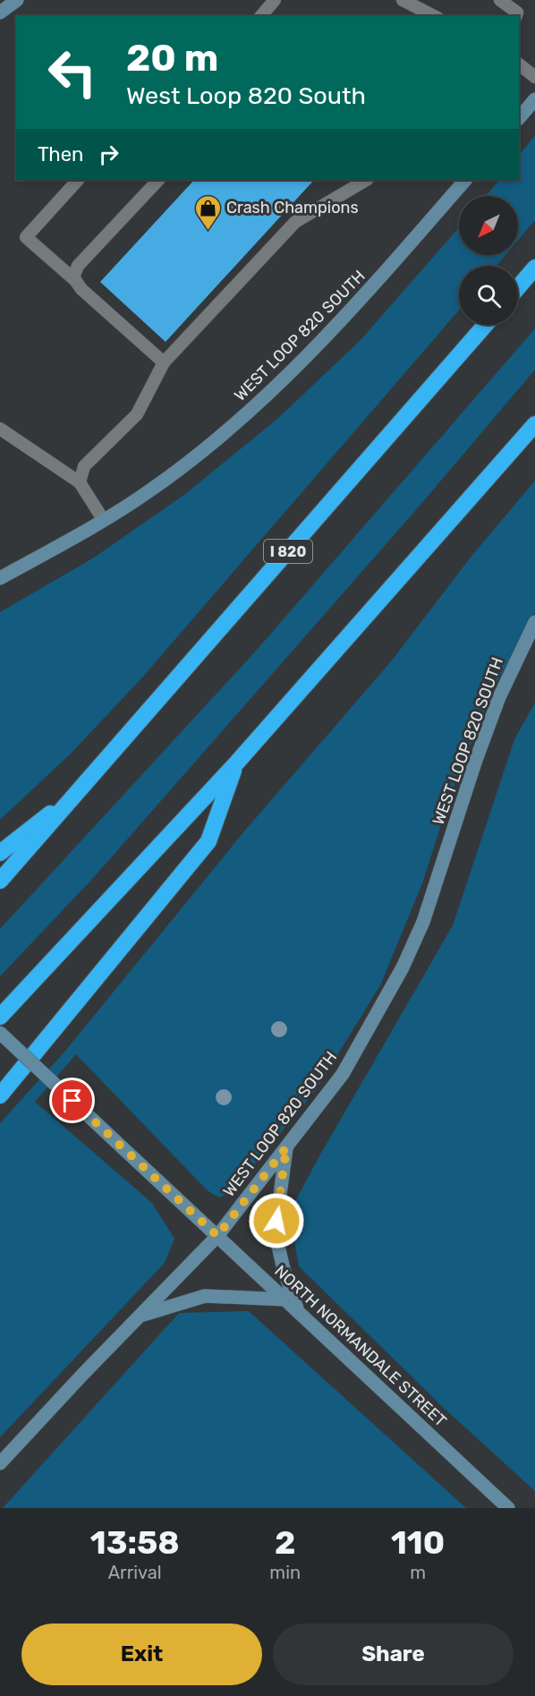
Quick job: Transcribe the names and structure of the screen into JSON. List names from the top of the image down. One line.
{"streets":{"highway":["I 820"],"main road":["WEST LOOP 820 SOUTH","NORTH NORMANDALE STREET"]},"crossings":[["WEST LOOP 820 SOUTH","NORTH NORMANDALE STREET"]],"places":{"shop":["Crash Champions"]},"north":"bottom left","page":{"turn":["20 m","West Loop 820 South"],"then":"Then","eta":["13:58","Arrival","2","min","110","m"],"buttons":["Exit","Share"]}}
